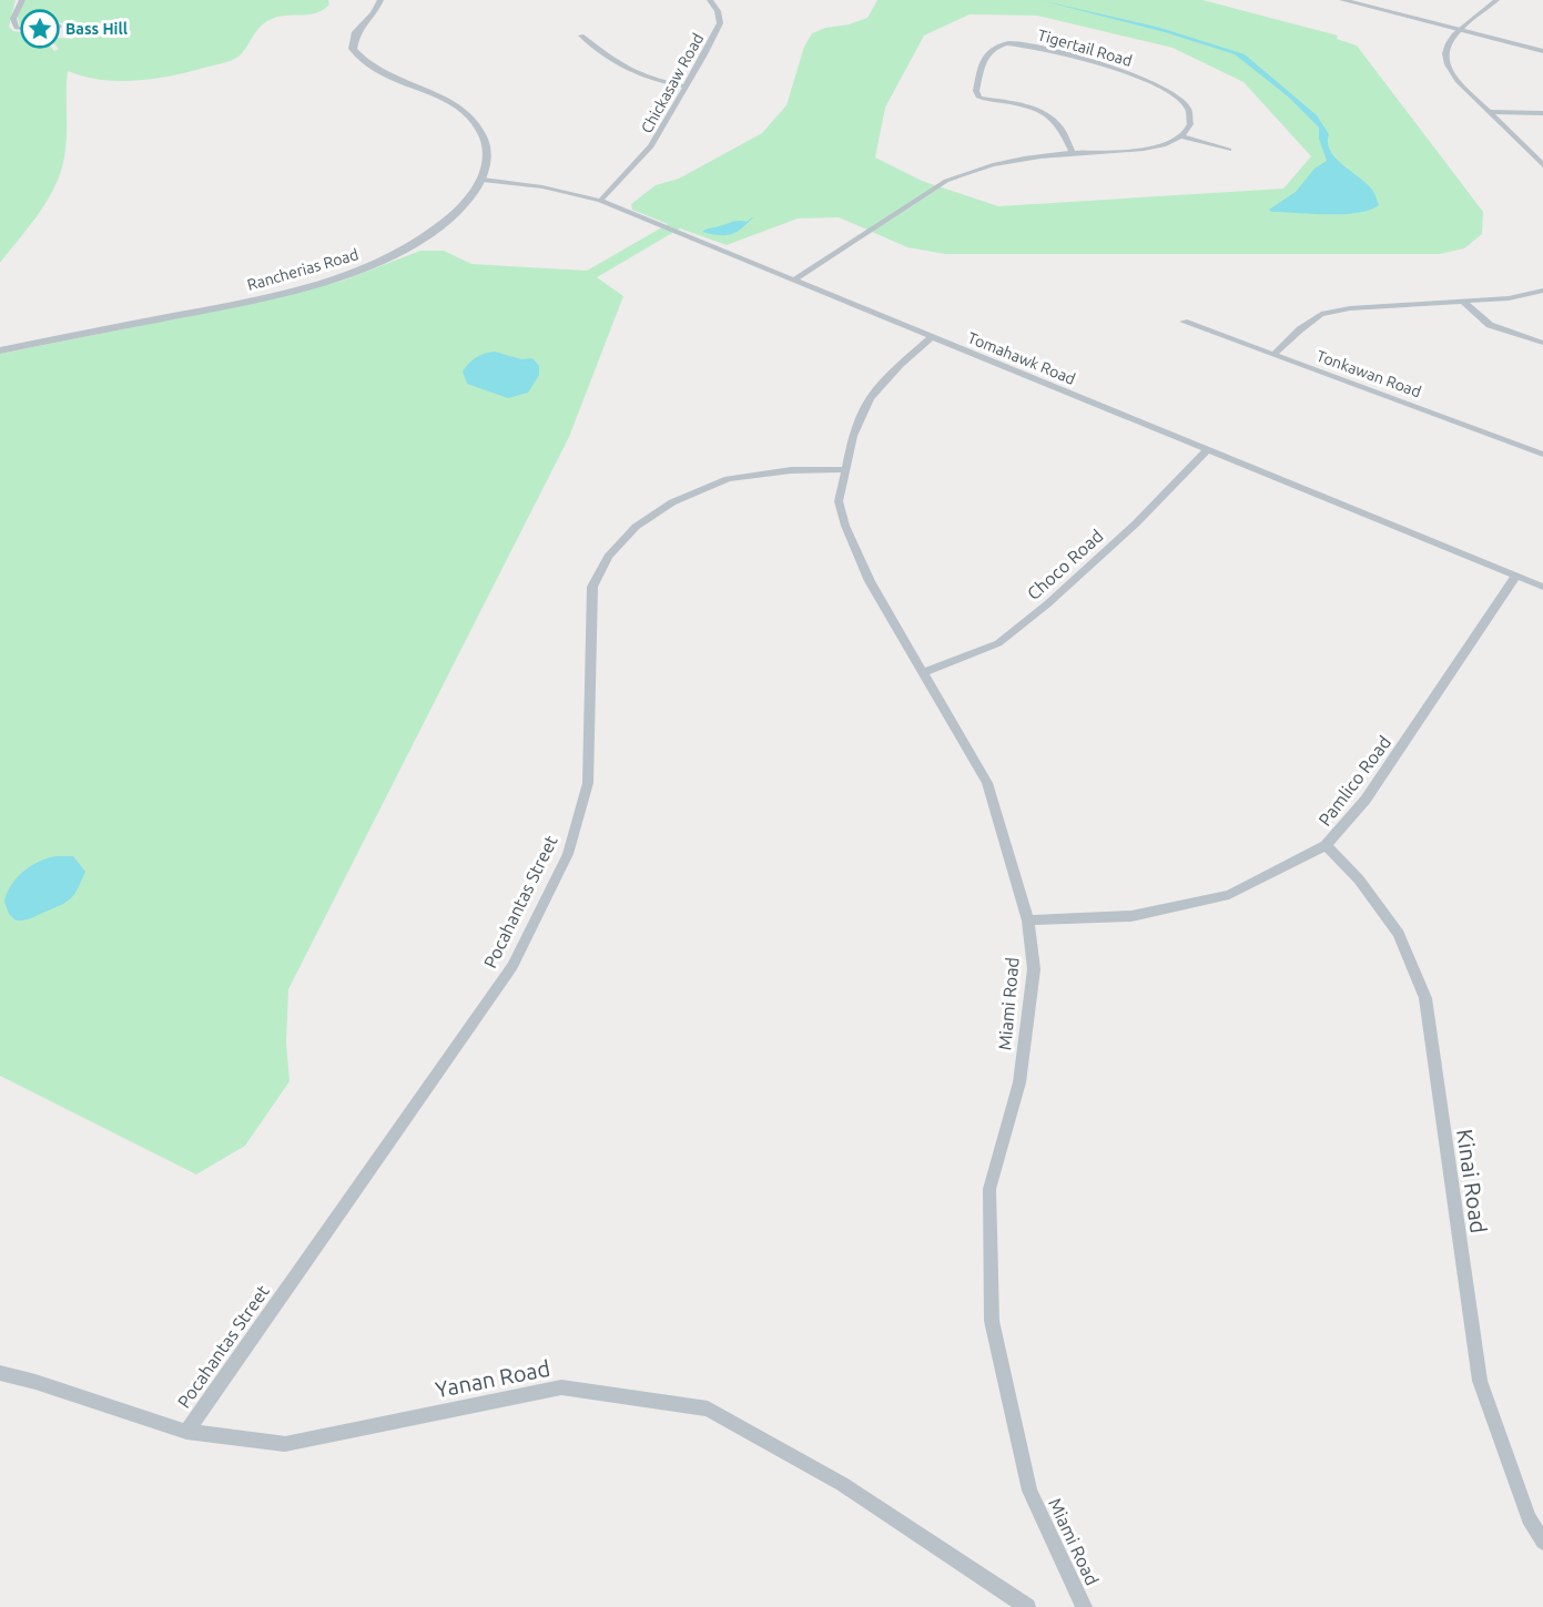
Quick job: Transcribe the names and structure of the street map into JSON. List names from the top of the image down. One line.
{"streets":{"street":["Tigertail Road","Chickasaw Road","Rancherias Road","Tomahawk Road","Tonkawan Road","Choco Road","Pamlico Road","Pocahantas Street","Miami Road","Kinai Road","Yanan Road"]},"crossings":[["Chickasaw Road","Tomahawk Road"],["Rancherias Road","Tomahawk Road"],["Tomahawk Road","Choco Road"],["Tomahawk Road","Pamlico Road"],["Tomahawk Road","Miami Road"],["Choco Road","Miami Road"],["Pamlico Road","Miami Road"],["Pamlico Road","Kinai Road"],["Pocahantas Street","Miami Road"],["Pocahantas Street","Yanan Road"]],"places":{"place":["Bass Hill"]}}
